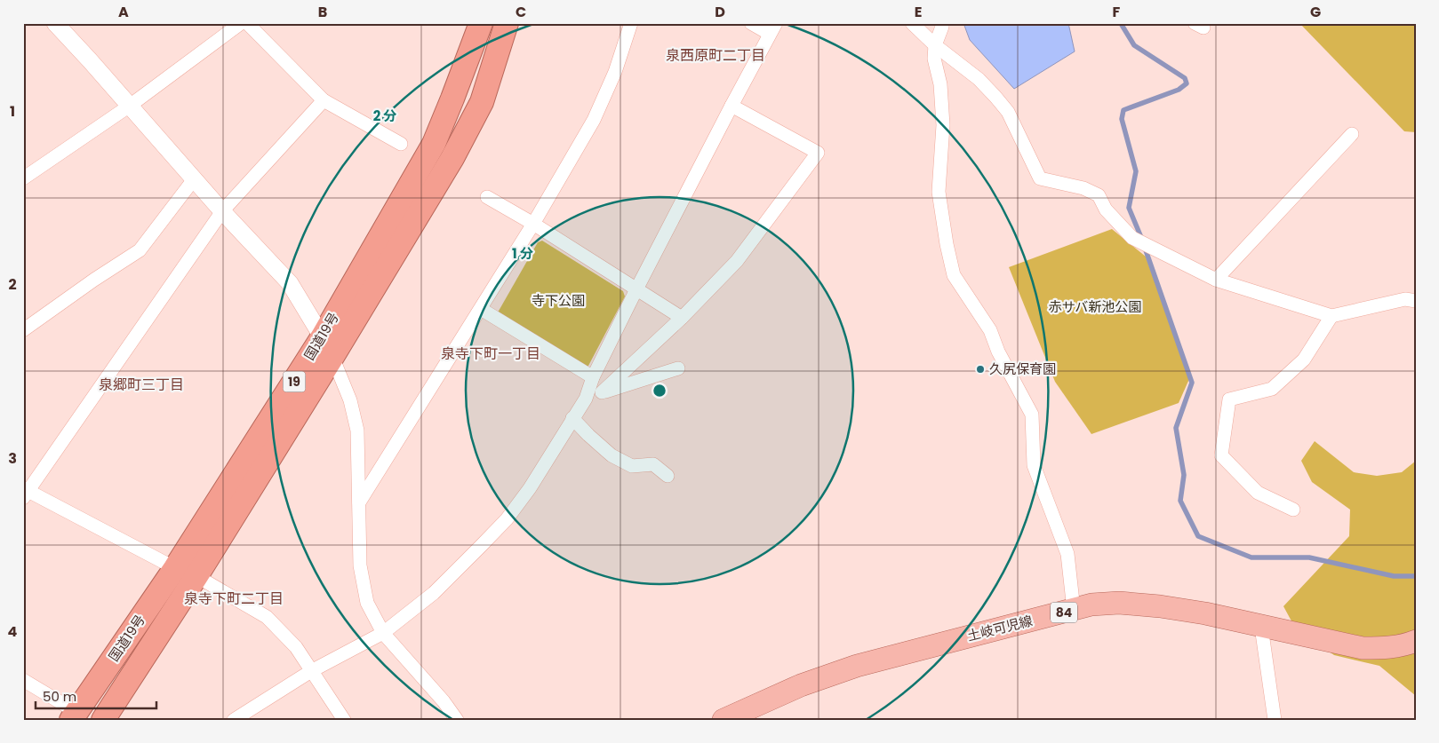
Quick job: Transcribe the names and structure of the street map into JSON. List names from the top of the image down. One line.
{"streets":{"highway":["国道19号","19"],"main road":["84","土岐可児線"]},"districts":["泉西原町二丁目","泉寺下町一丁目","泉郷町三丁目","泉寺下町二丁目"],"parks":["寺下公園","赤サバ新池公園"],"places":["久尻保育園"],"scale_bar":"50 m","grid":{"columns":["A","B","C","D","E","F","G"],"rows":["1","2","3","4"]},"rings":["2 分","1 分"]}
